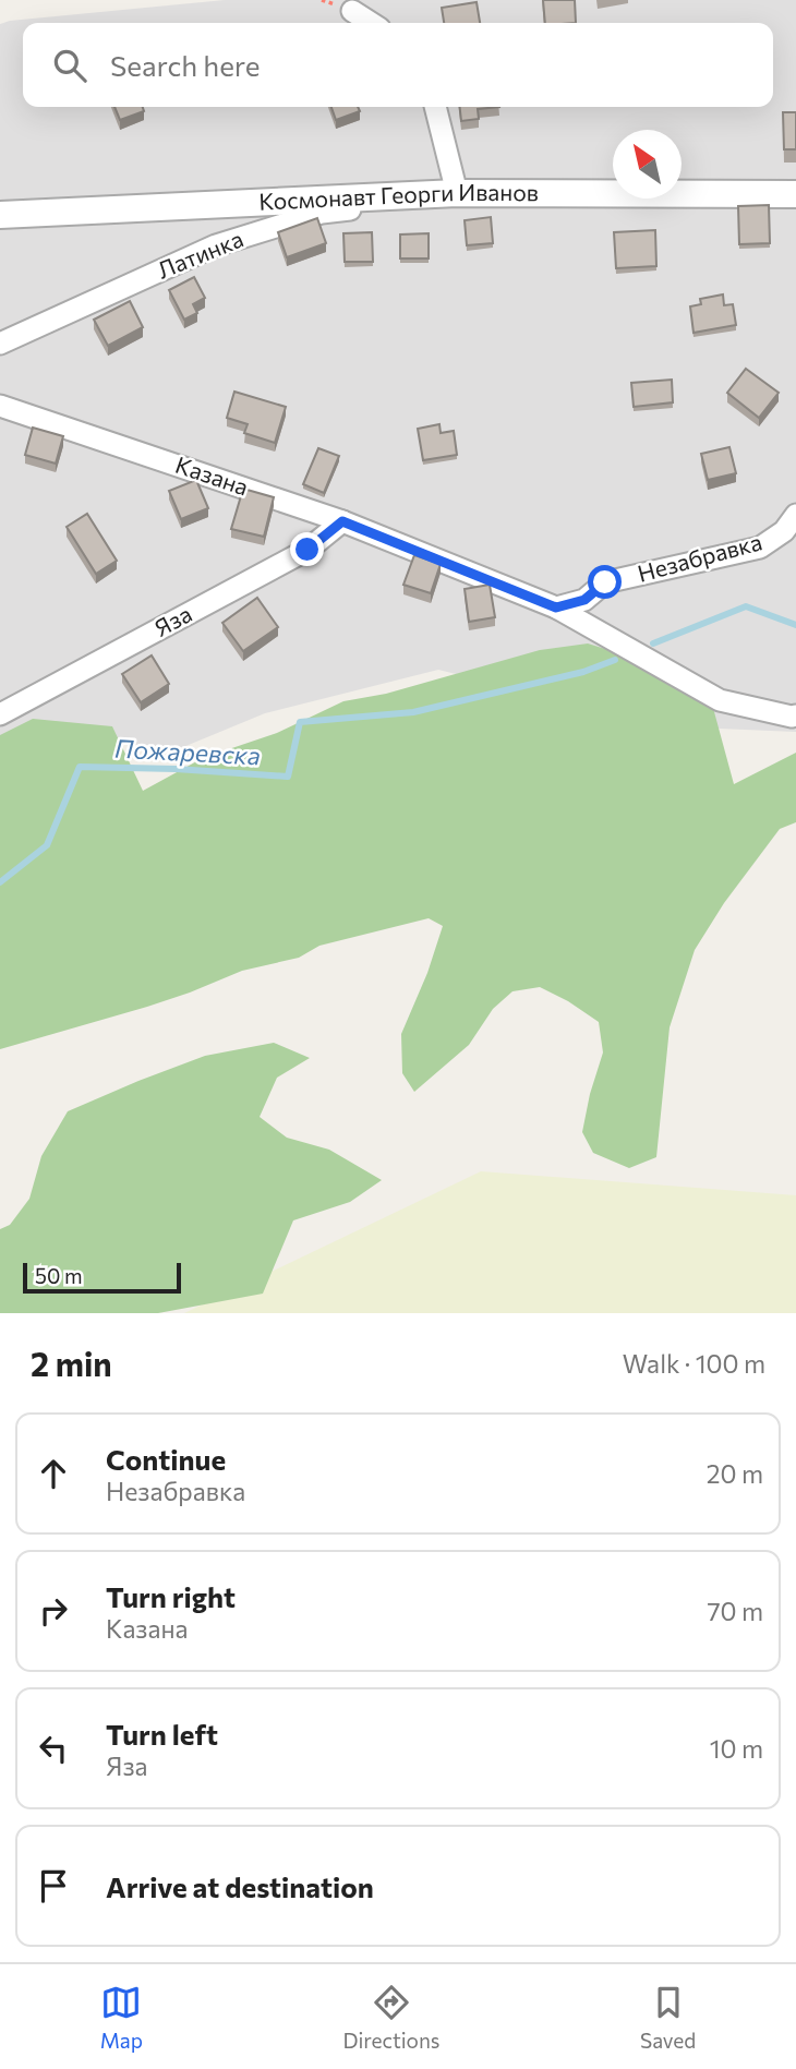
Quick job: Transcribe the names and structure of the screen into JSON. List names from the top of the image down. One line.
{"streets":{"street":["Космонавт Георги Иванов","Латинка","Казана","Незабравка","Яза"]},"crossings":[["Космонавт Георги Иванов","Латинка"],["Казана","Незабравка"],["Казана","Яза"]],"water":["Пожаревска"],"scale_bar":"50 m","north":"top left","page":{"search":"Search here","scale":"50 m","heading":["2 min","Walk · 100 m"],"list":[["Continue","Незабравка","20 m"],["Turn right","Казана","70 m"],["Turn left","Яза","10 m"],"Arrive at destination"],"nav":["Map","Directions","Saved"]}}
